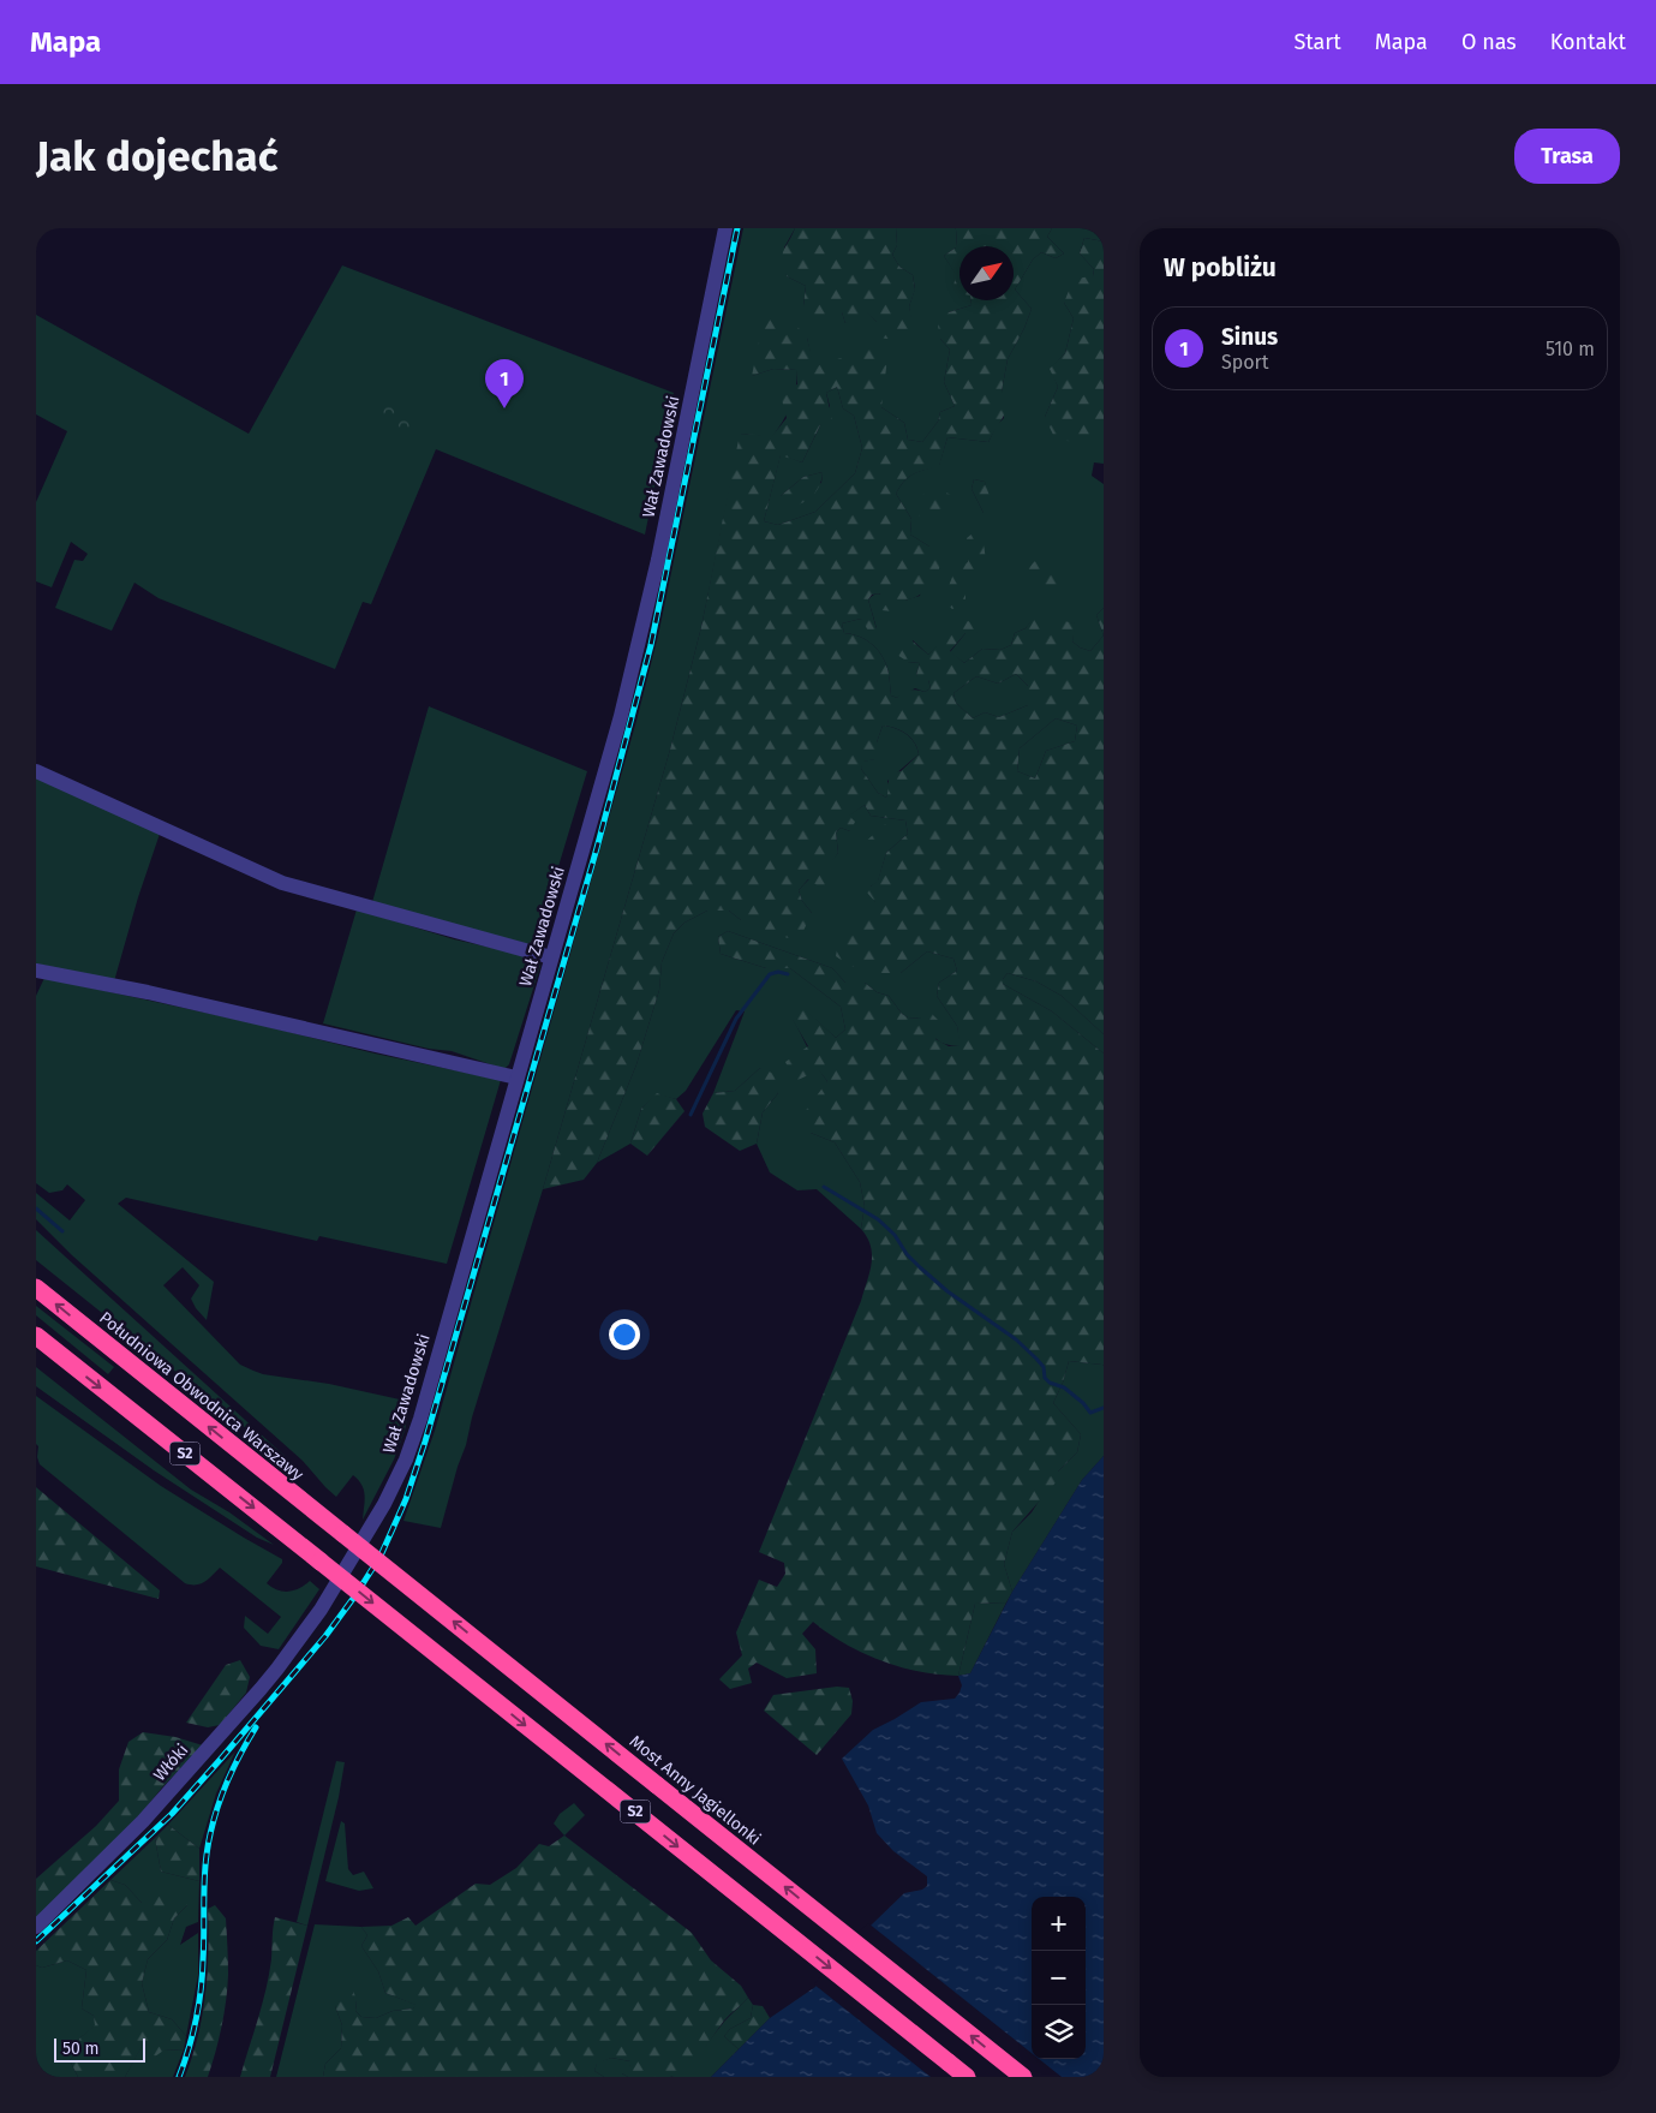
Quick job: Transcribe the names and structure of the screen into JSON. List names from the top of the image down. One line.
{"streets":{"highway":["Południowa Obwodnica Warszawy","S2","Most Anny Jagiellonki"],"street":["Wał Zawadowski","Włóki"]},"crossings":[["Wał Zawadowski","Włóki"],["Południowa Obwodnica Warszawy","Most Anny Jagiellonki"]],"scale_bar":"50 m","north":"top right","page":{"header":"Mapa","nav":["Start","Mapa","O nas","Kontakt"],"buttons":"Trasa","title":"Jak dojechać","heading":"W pobliżu","list":[{"mark":"1","name":"Sinus","note":"Sport","value":"510 m"}],"pins":"1","map_buttons":["+","−"],"scale":"50 m"}}
